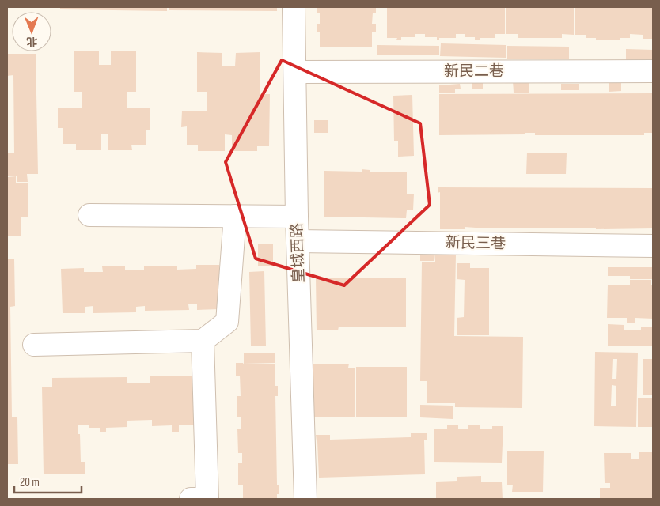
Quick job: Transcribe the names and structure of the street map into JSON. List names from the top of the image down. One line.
{"streets":{"street":["新民二巷","新民三巷","皇城西路"]},"crossings":[["新民二巷","皇城西路"],["新民三巷","皇城西路"]],"scale_bar":"20 m","north":"bottom"}
